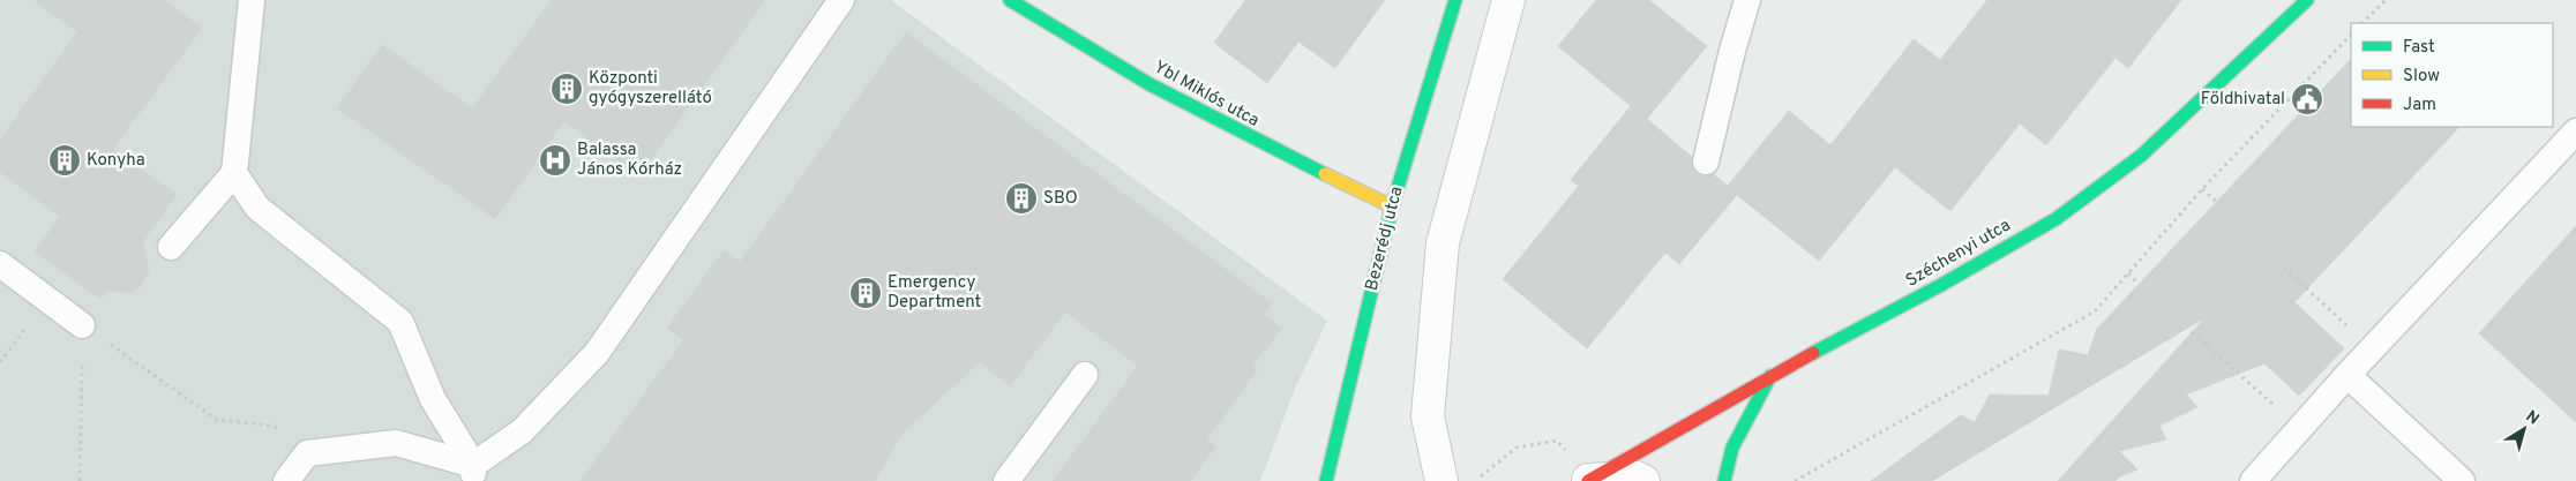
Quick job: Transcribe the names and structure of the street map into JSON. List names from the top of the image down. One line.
{"streets":{"street":["Ybl Miklós utca","Bezerédj utca","Széchenyi utca"]},"crossings":[["Ybl Miklós utca","Bezerédj utca"]],"places":{"building":["Központi gyógyszerellátó","Konyha","SBO","Emergency Department"],"public building":["Földhivatal"],"hospital":["Balassa János Kórház"]},"legend":["Fast","Slow","Jam"],"north":"top right"}
